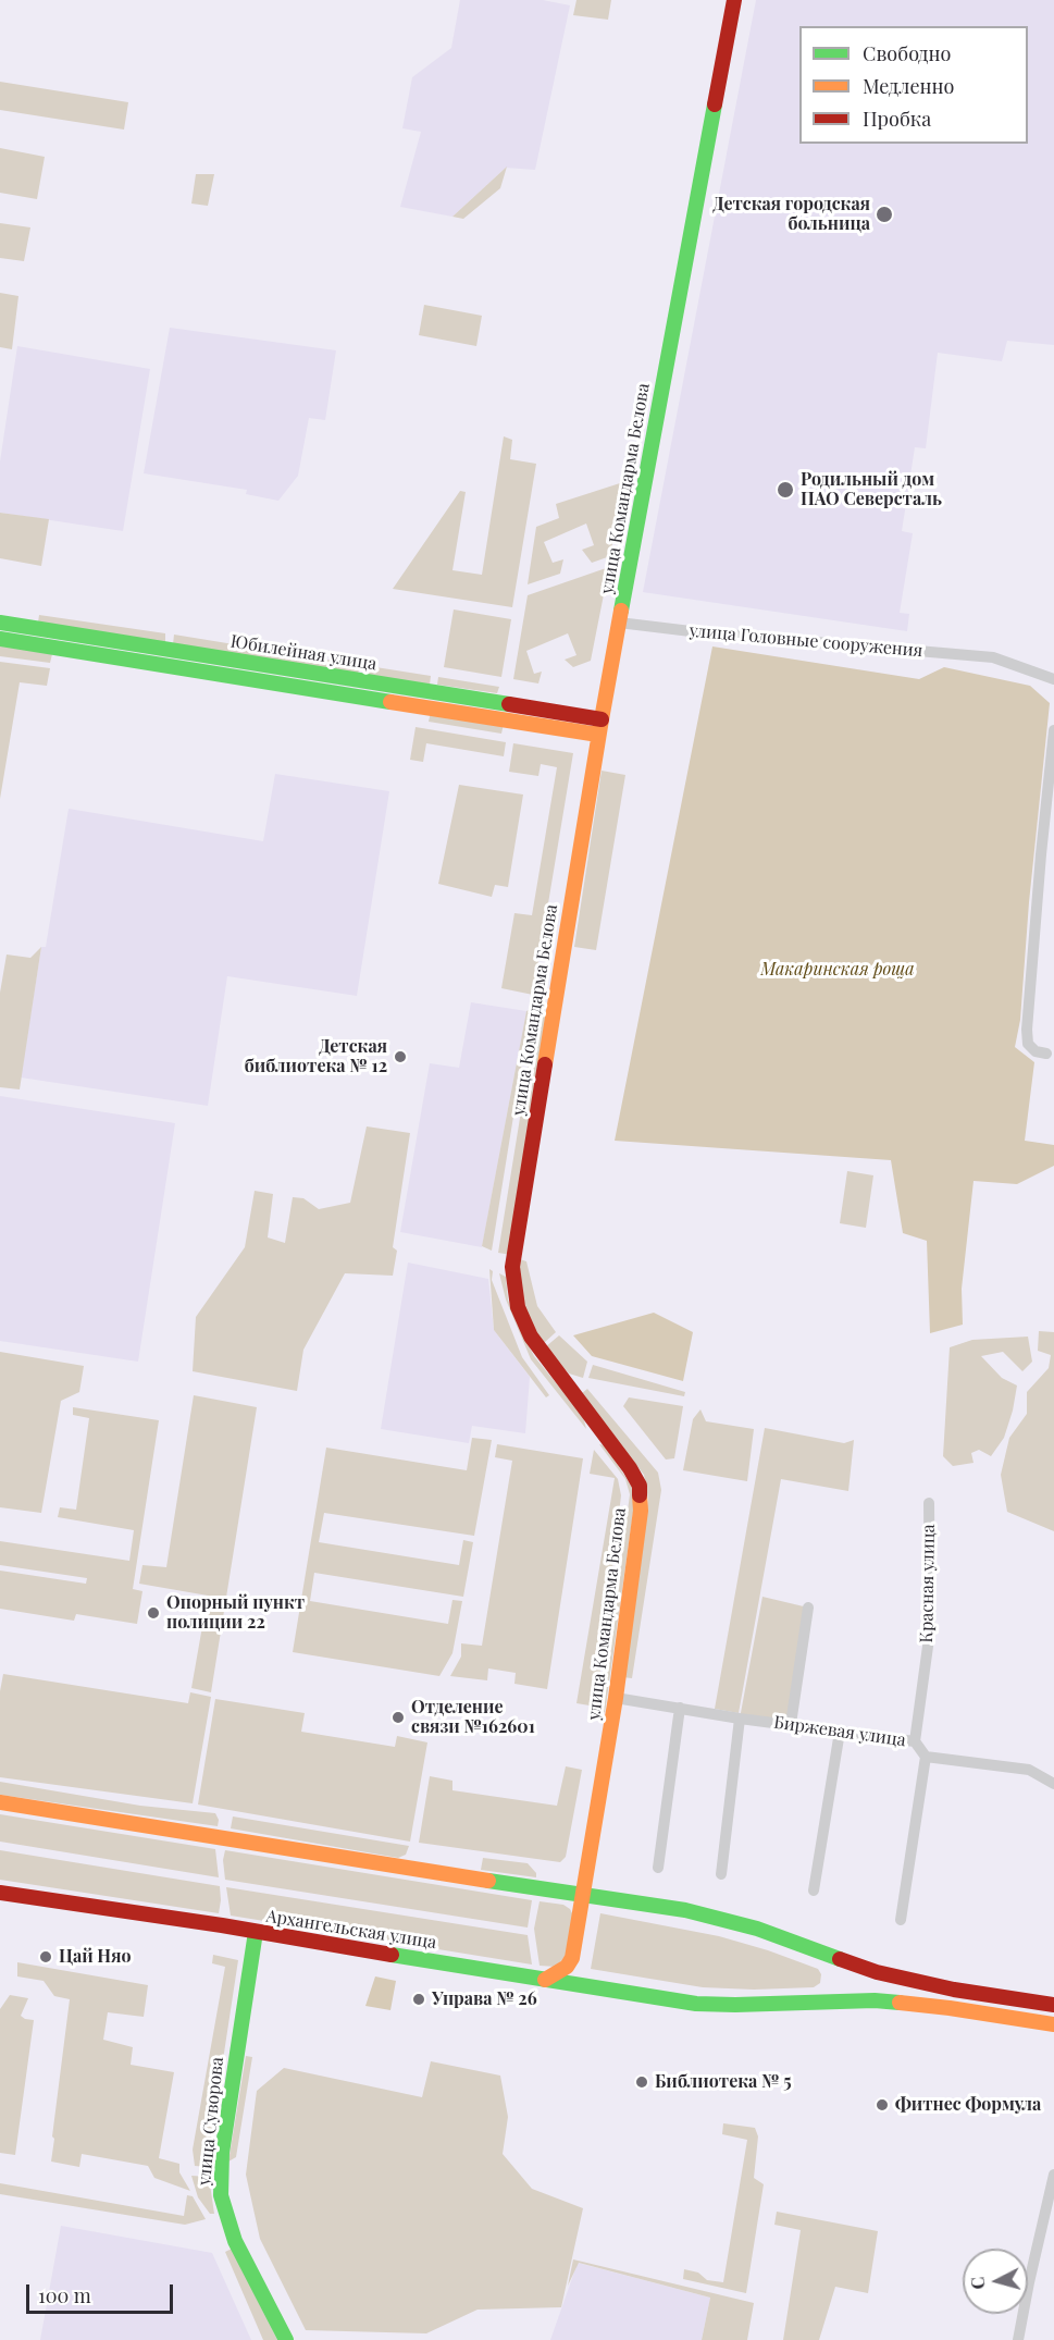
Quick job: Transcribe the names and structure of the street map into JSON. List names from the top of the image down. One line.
{"streets":{"main road":["улица Командарма Белова","Юбилейная улица","Архангельская улица","улица Суворова"],"street":["улица Головные сооружения","Красная улица","Биржевая улица"]},"crossings":[["улица Командарма Белова","улица Головные сооружения"],["улица Командарма Белова","Юбилейная улица"],["улица Командарма Белова","Биржевая улица"],["улица Командарма Белова","Архангельская улица"],["Красная улица","Биржевая улица"],["Архангельская улица","улица Суворова"]],"parks":["Макаринская роща"],"places":["Детская городская больница","Родильный дом ПАО Северсталь","Детская библиотека № 12","Опорный пункт полиции 22","Отделение связи №162601","Цай Няо","Управа № 26","Библиотека № 5","Фитнес Формула"],"legend":["Свободно","Медленно","Пробка"],"scale_bar":"100 m","north":"left"}
